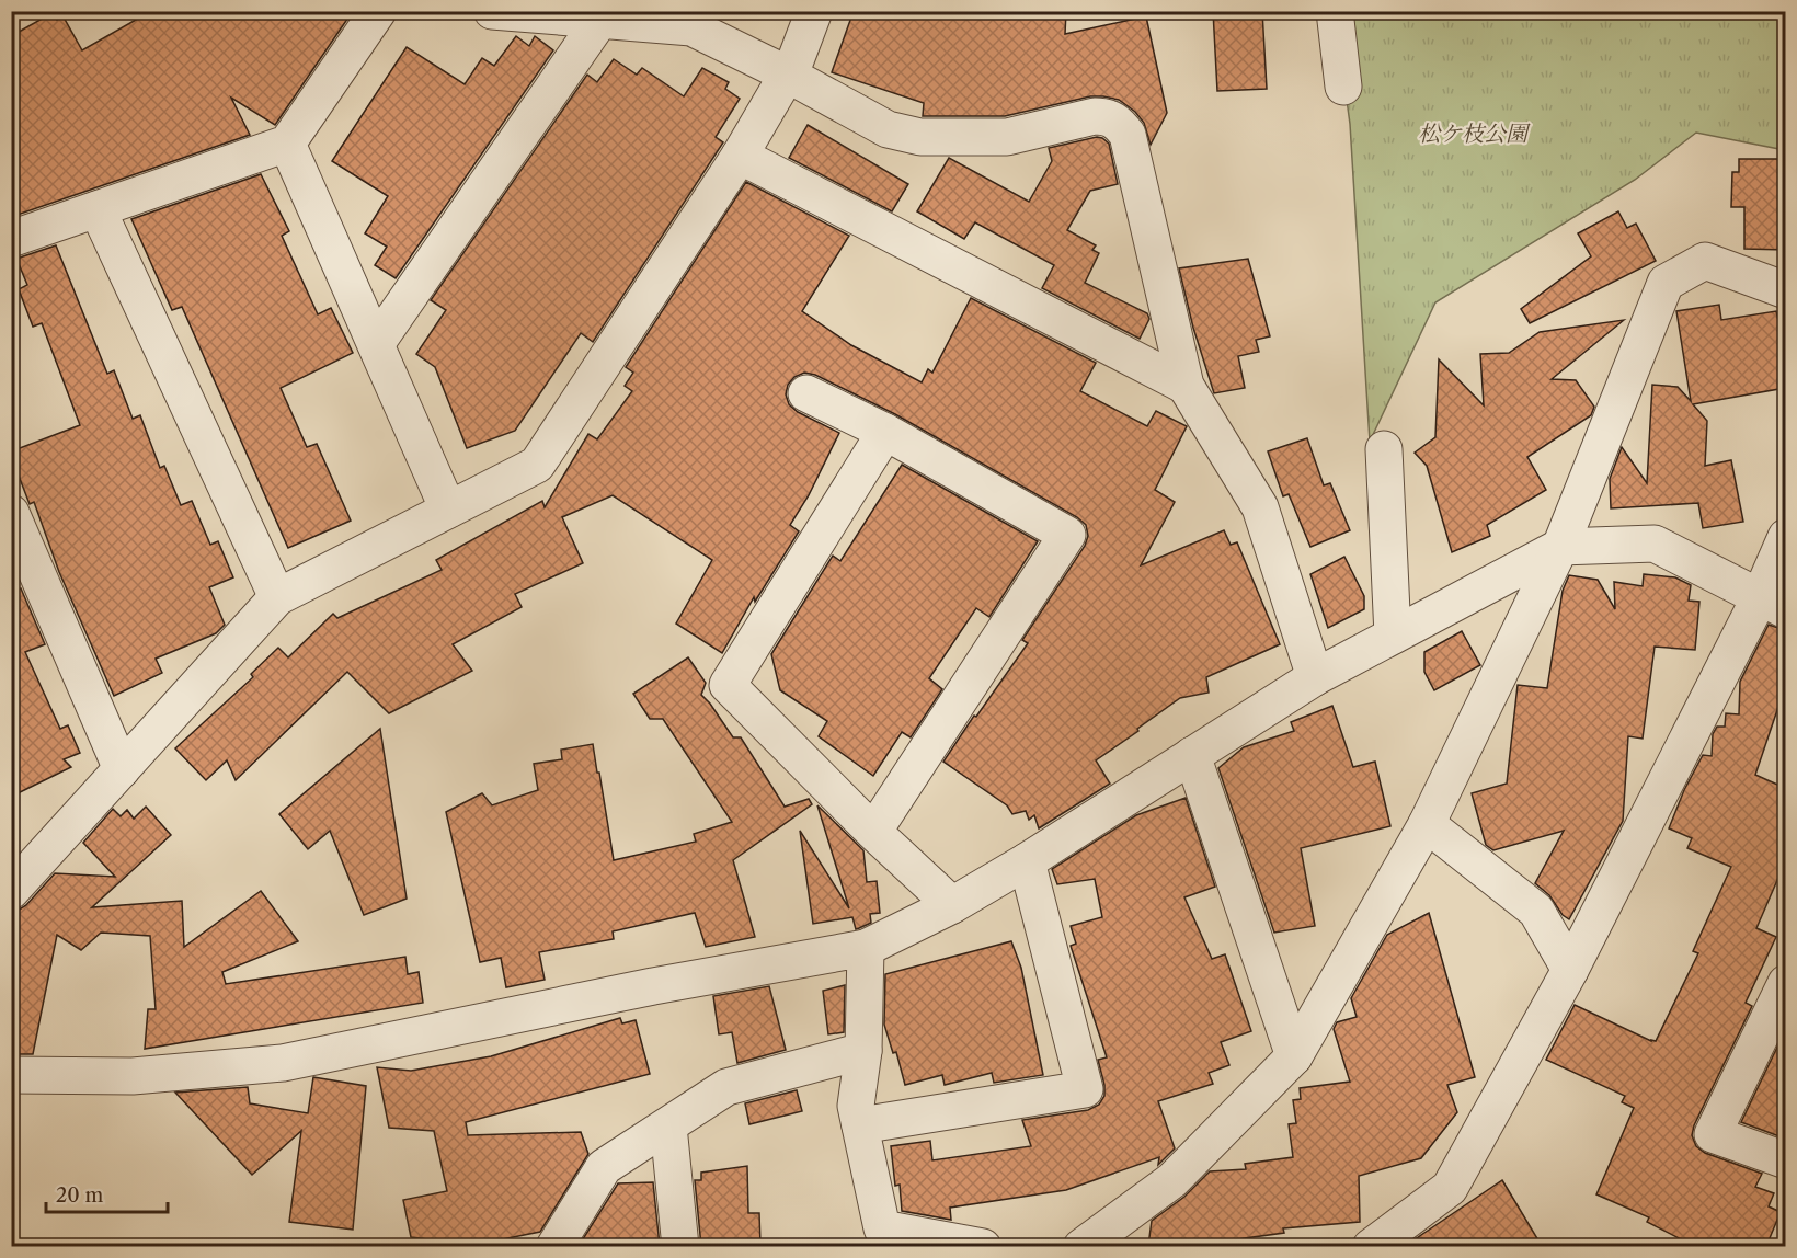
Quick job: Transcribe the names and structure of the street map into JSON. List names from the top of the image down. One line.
{"parks":["松ケ枝公園"],"scale_bar":"20 m"}
